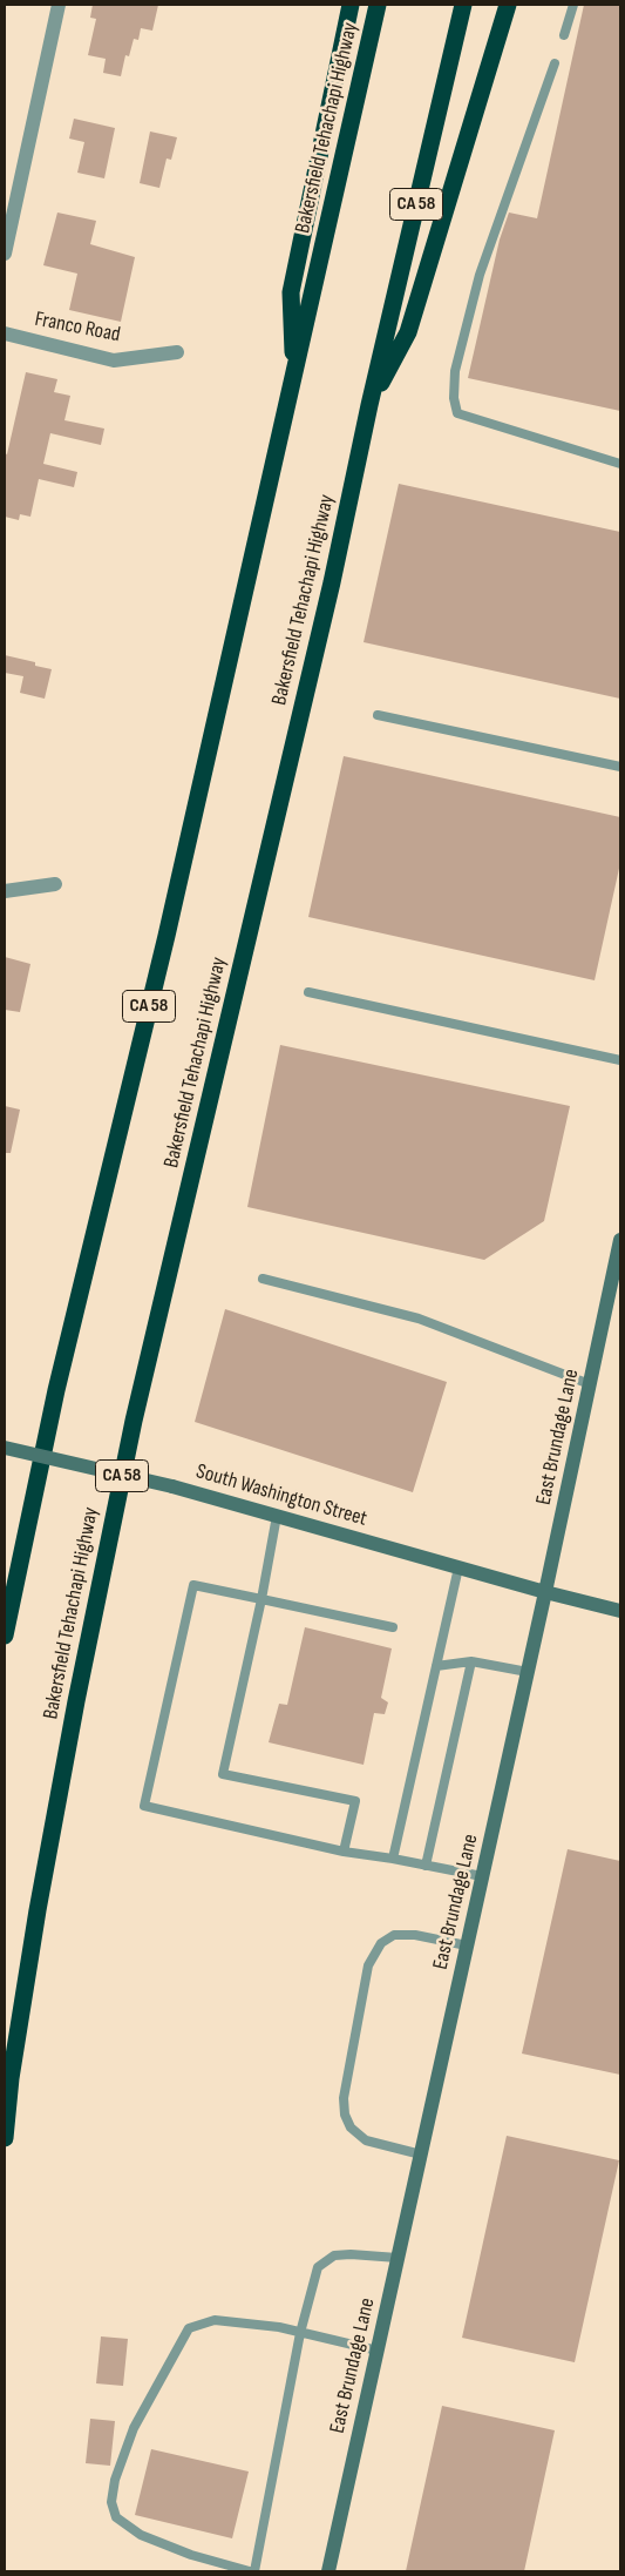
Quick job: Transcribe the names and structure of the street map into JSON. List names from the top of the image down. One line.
{"streets":{"highway":["Bakersfield Tehachapi Highway","CA 58"],"main road":["East Brundage Lane","South Washington Street"],"street":["Franco Road"]},"crossings":[["East Brundage Lane","South Washington Street"]]}
